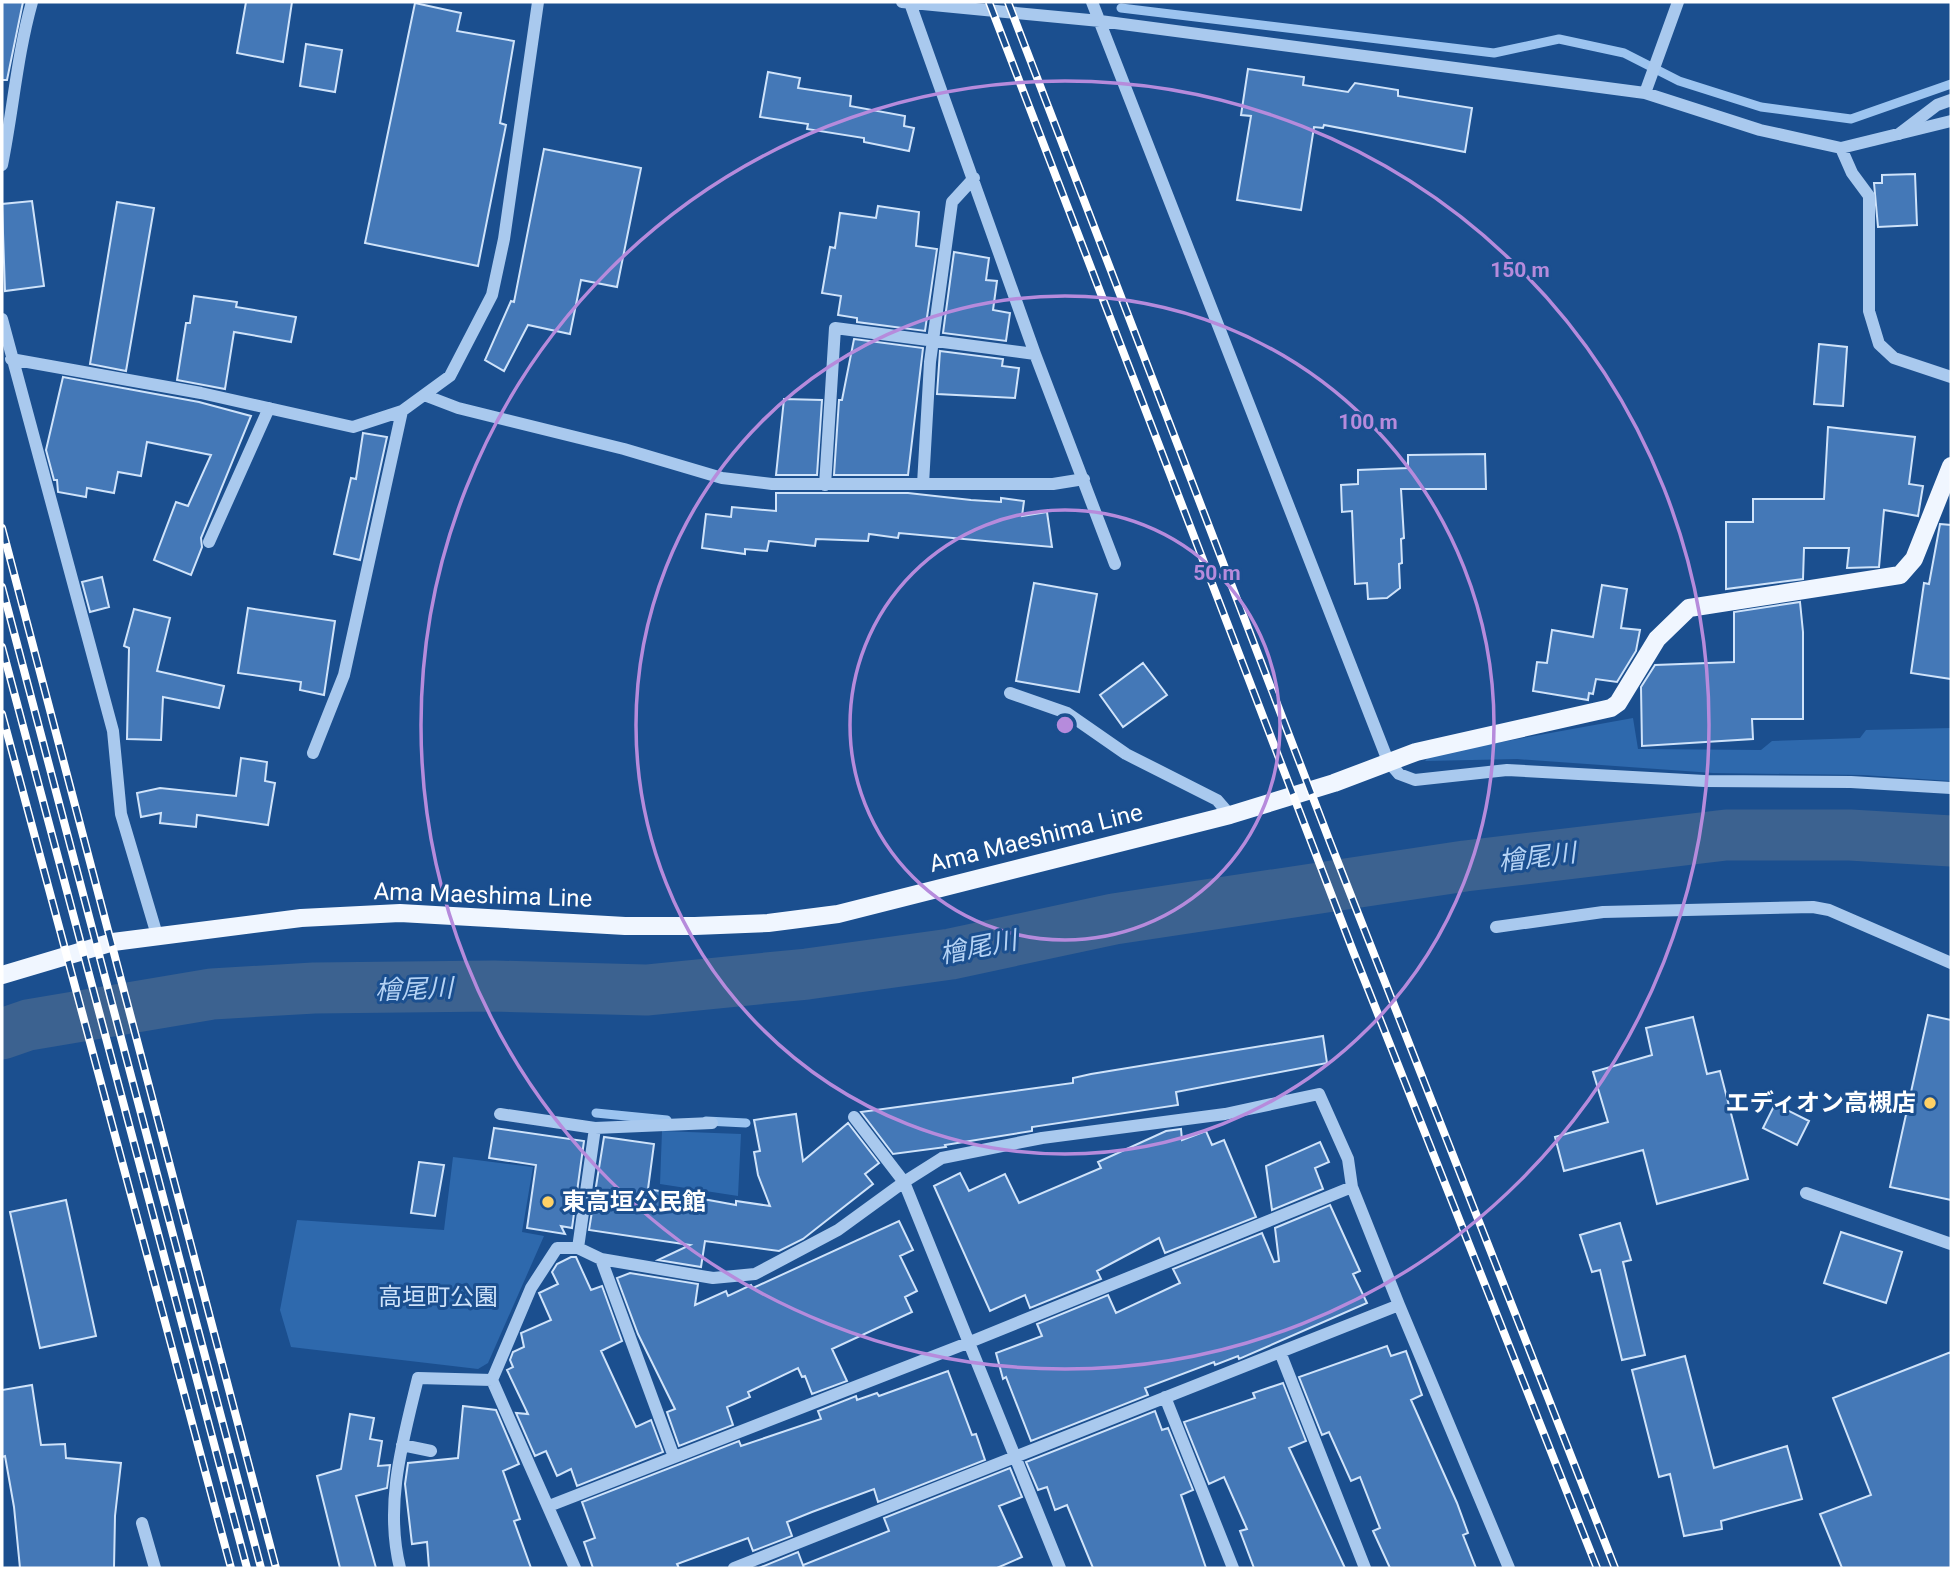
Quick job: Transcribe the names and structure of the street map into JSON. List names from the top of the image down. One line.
{"streets":{"main road":["Ama Maeshima Line"]},"water":["檜尾川"],"parks":["高垣町公園"],"places":["エディオン高槻店","東高垣公民館"],"rings":["150 m","100 m","50 m"]}
